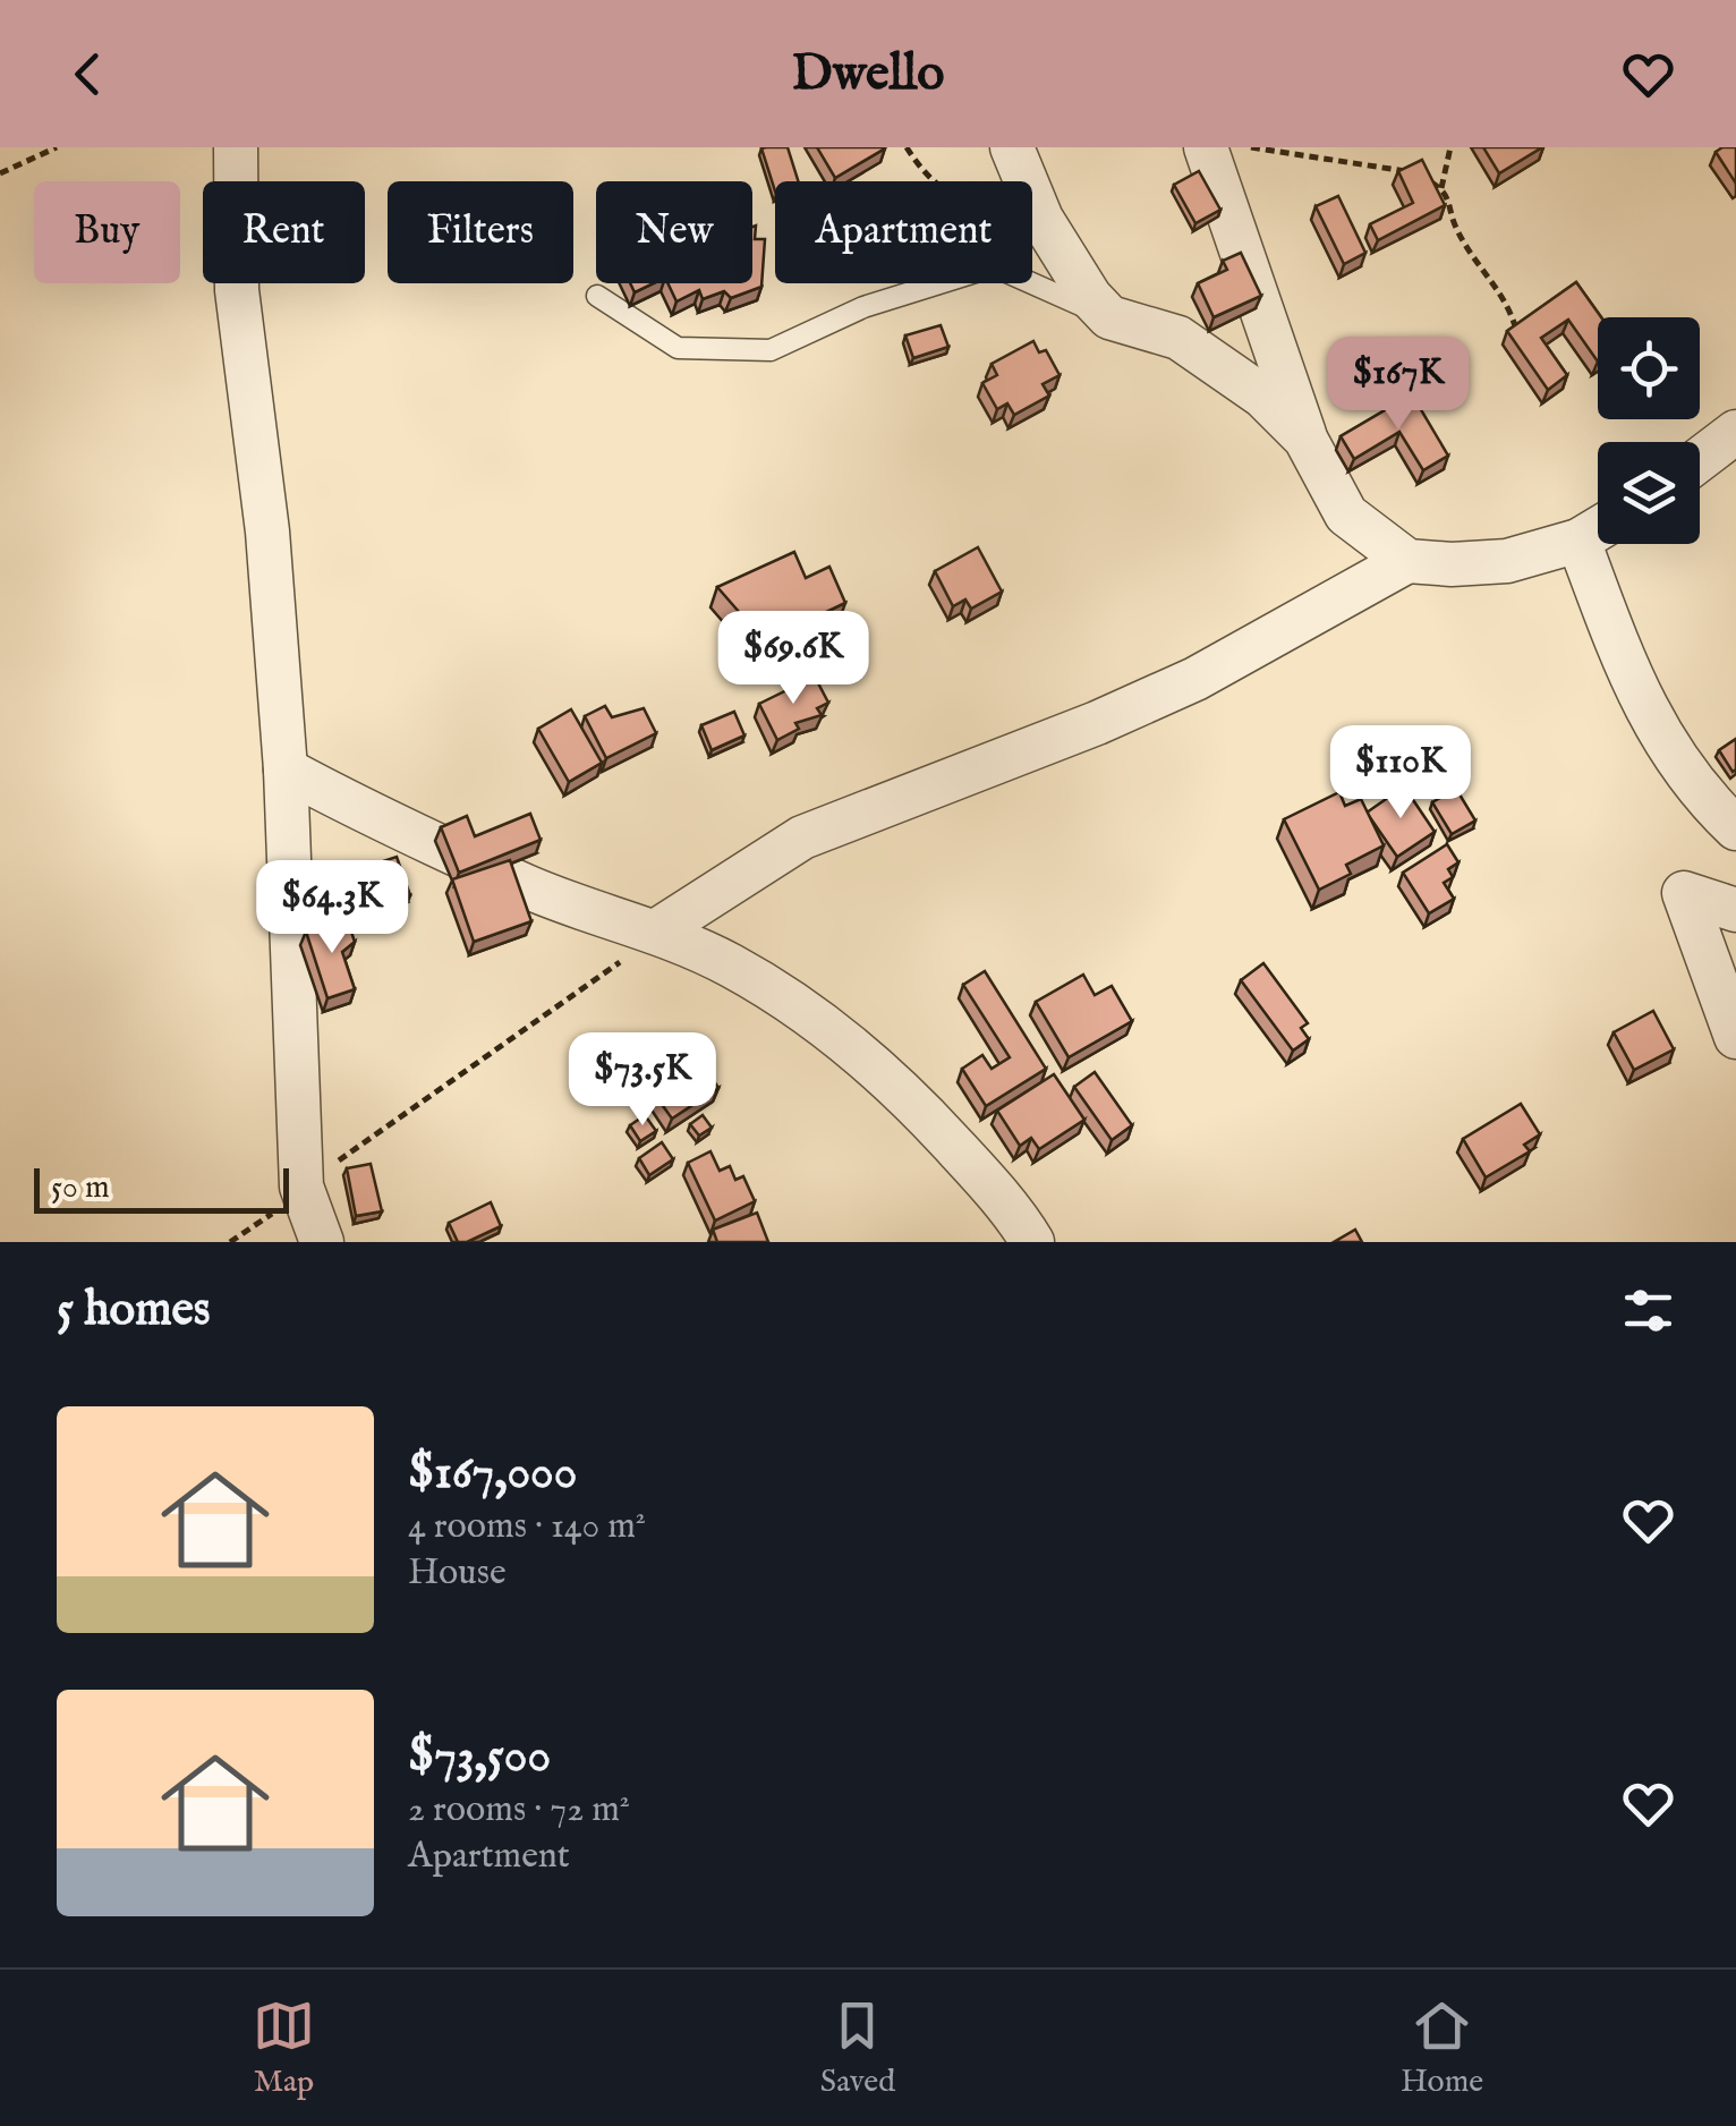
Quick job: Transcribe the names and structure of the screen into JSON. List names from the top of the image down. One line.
{"scale_bar":"50 m","page":{"header":"Dwello","chip":["Buy","Rent","Filters","New","Apartment"],"price":["$167K","$69.6K","$110K","$64.3K","$73.5K"],"scale":"50 m","heading":"5 homes","list":[{"name":"$167,000","note":"4 rooms · 140 m² · House"},{"name":"$73,500","note":"2 rooms · 72 m² · Apartment"}],"tabs":["Map","Saved","Home"]}}
